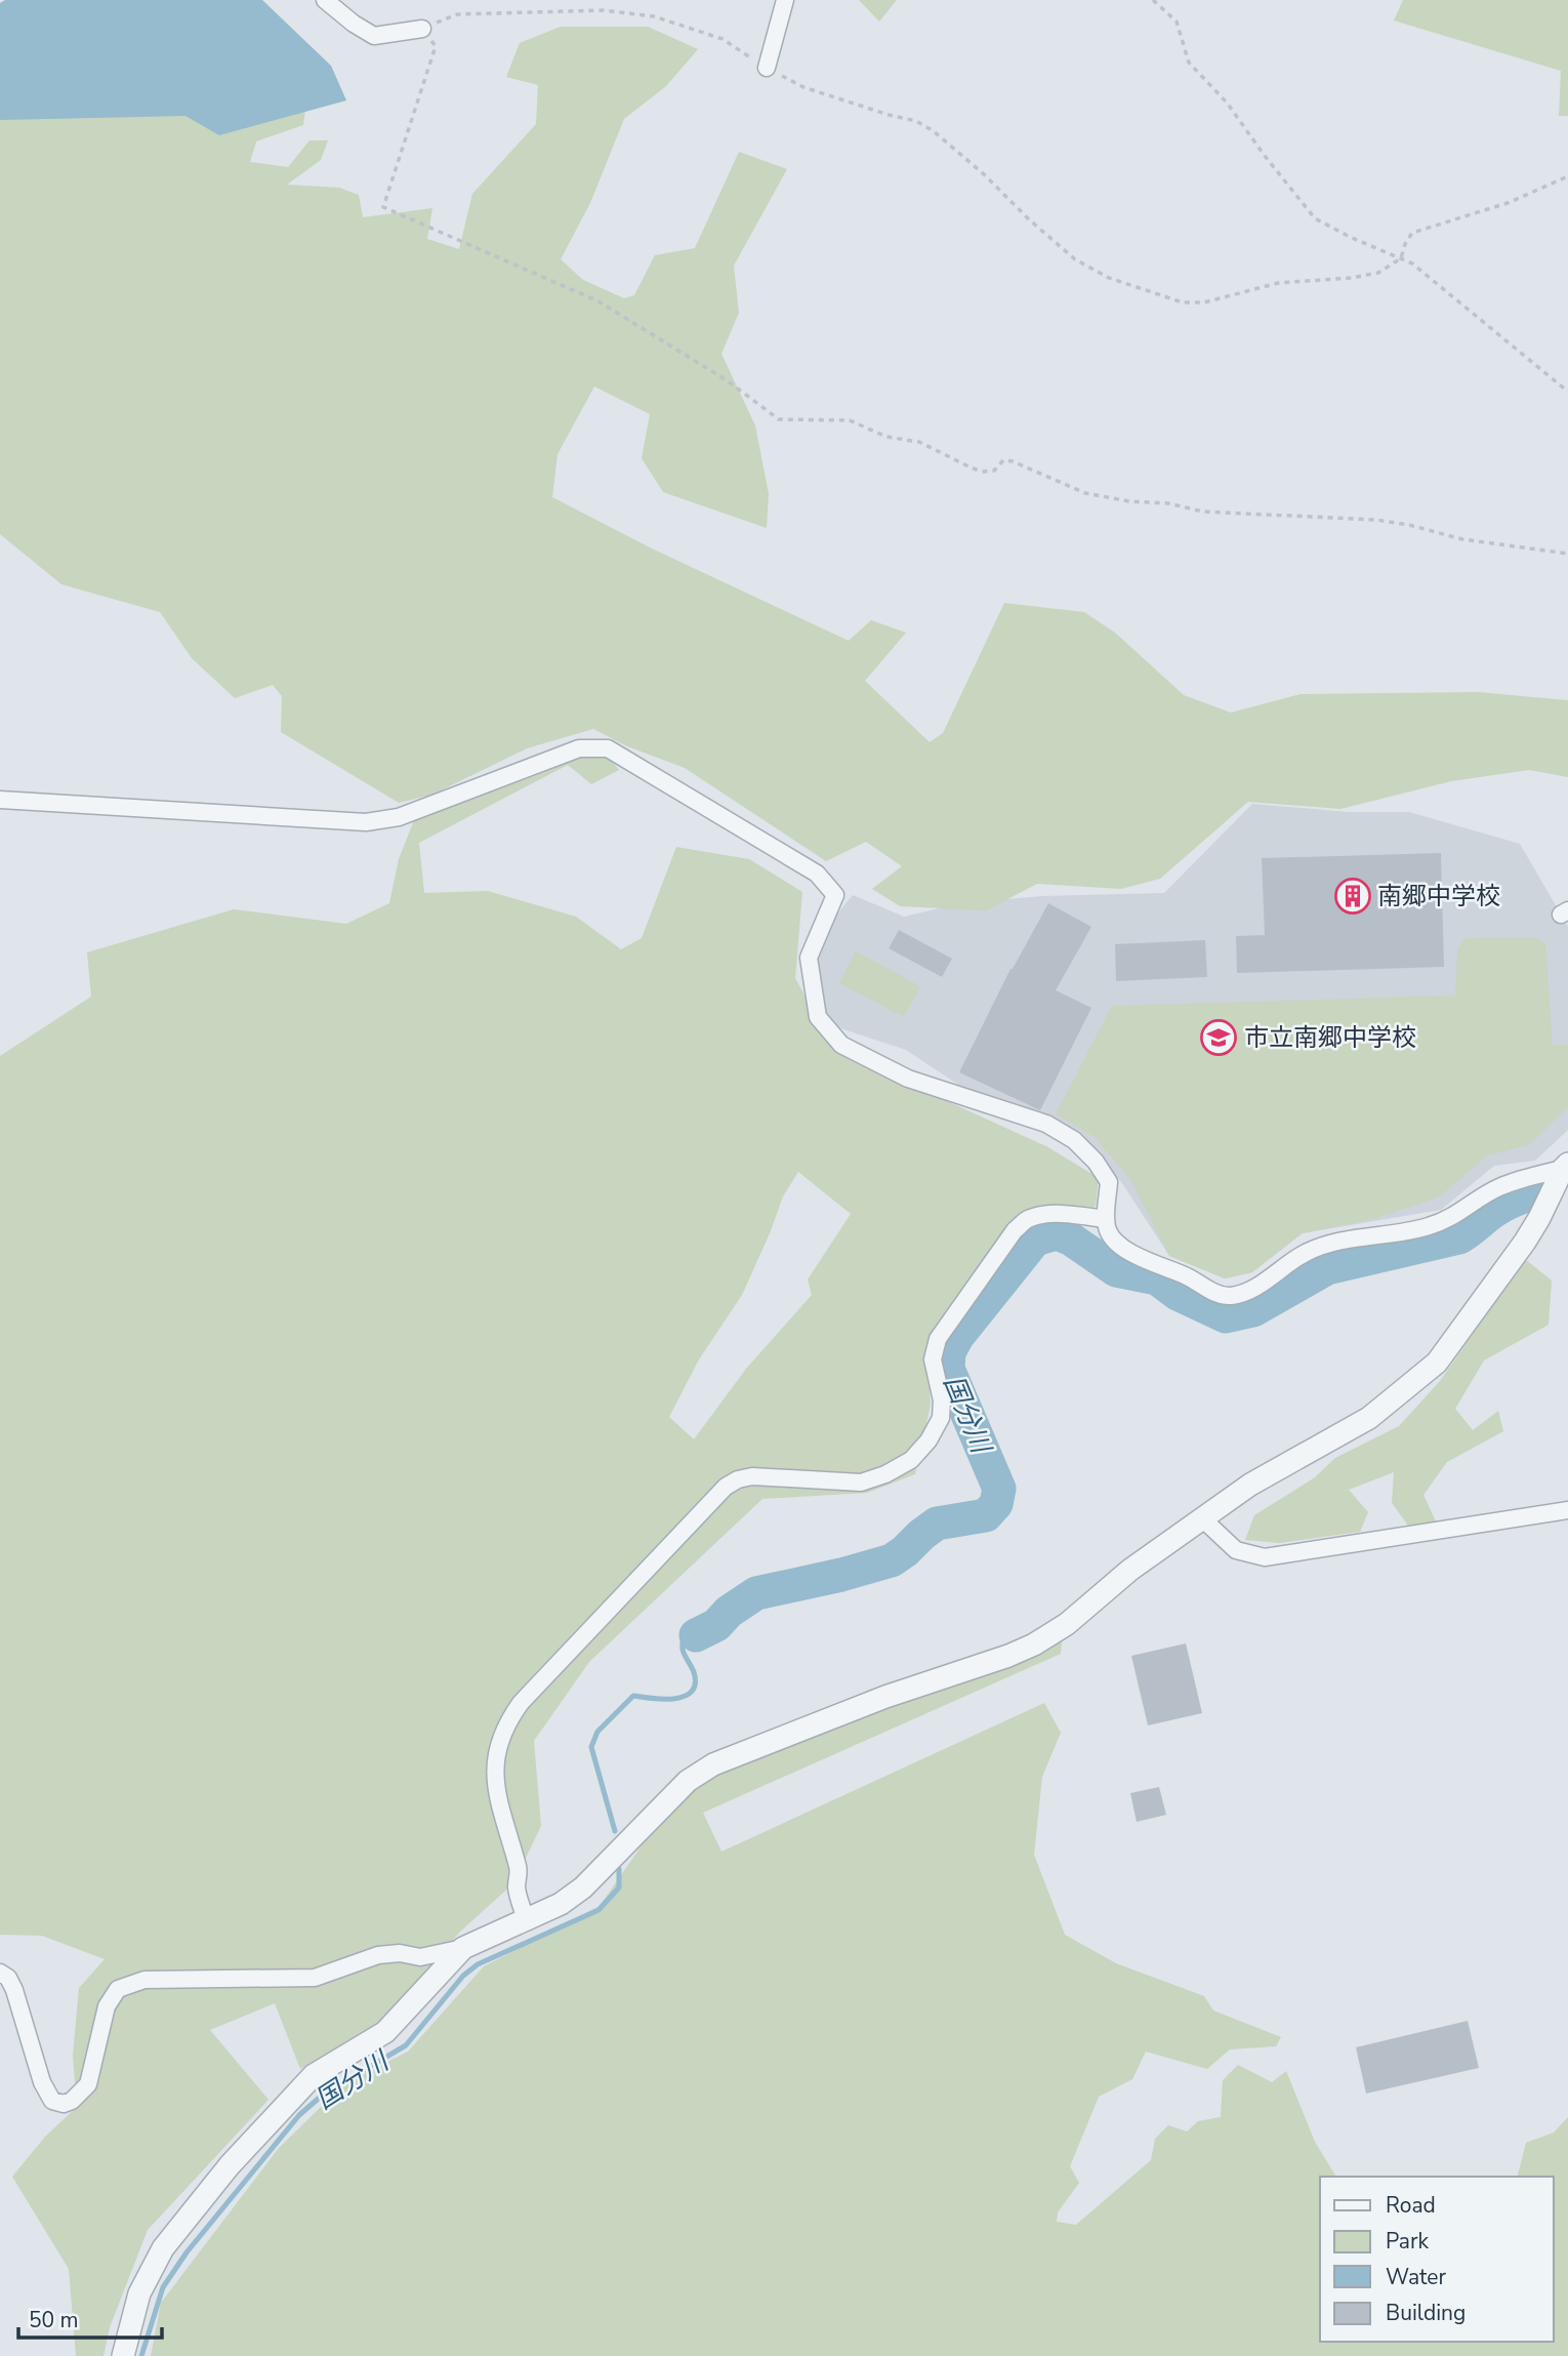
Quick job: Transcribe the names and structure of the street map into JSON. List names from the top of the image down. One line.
{"water":["国分川"],"places":{"building":["南郷中学校"],"school or university":["市立南郷中学校"]},"legend":["Road","Park","Water","Building"],"scale_bar":"50 m"}
